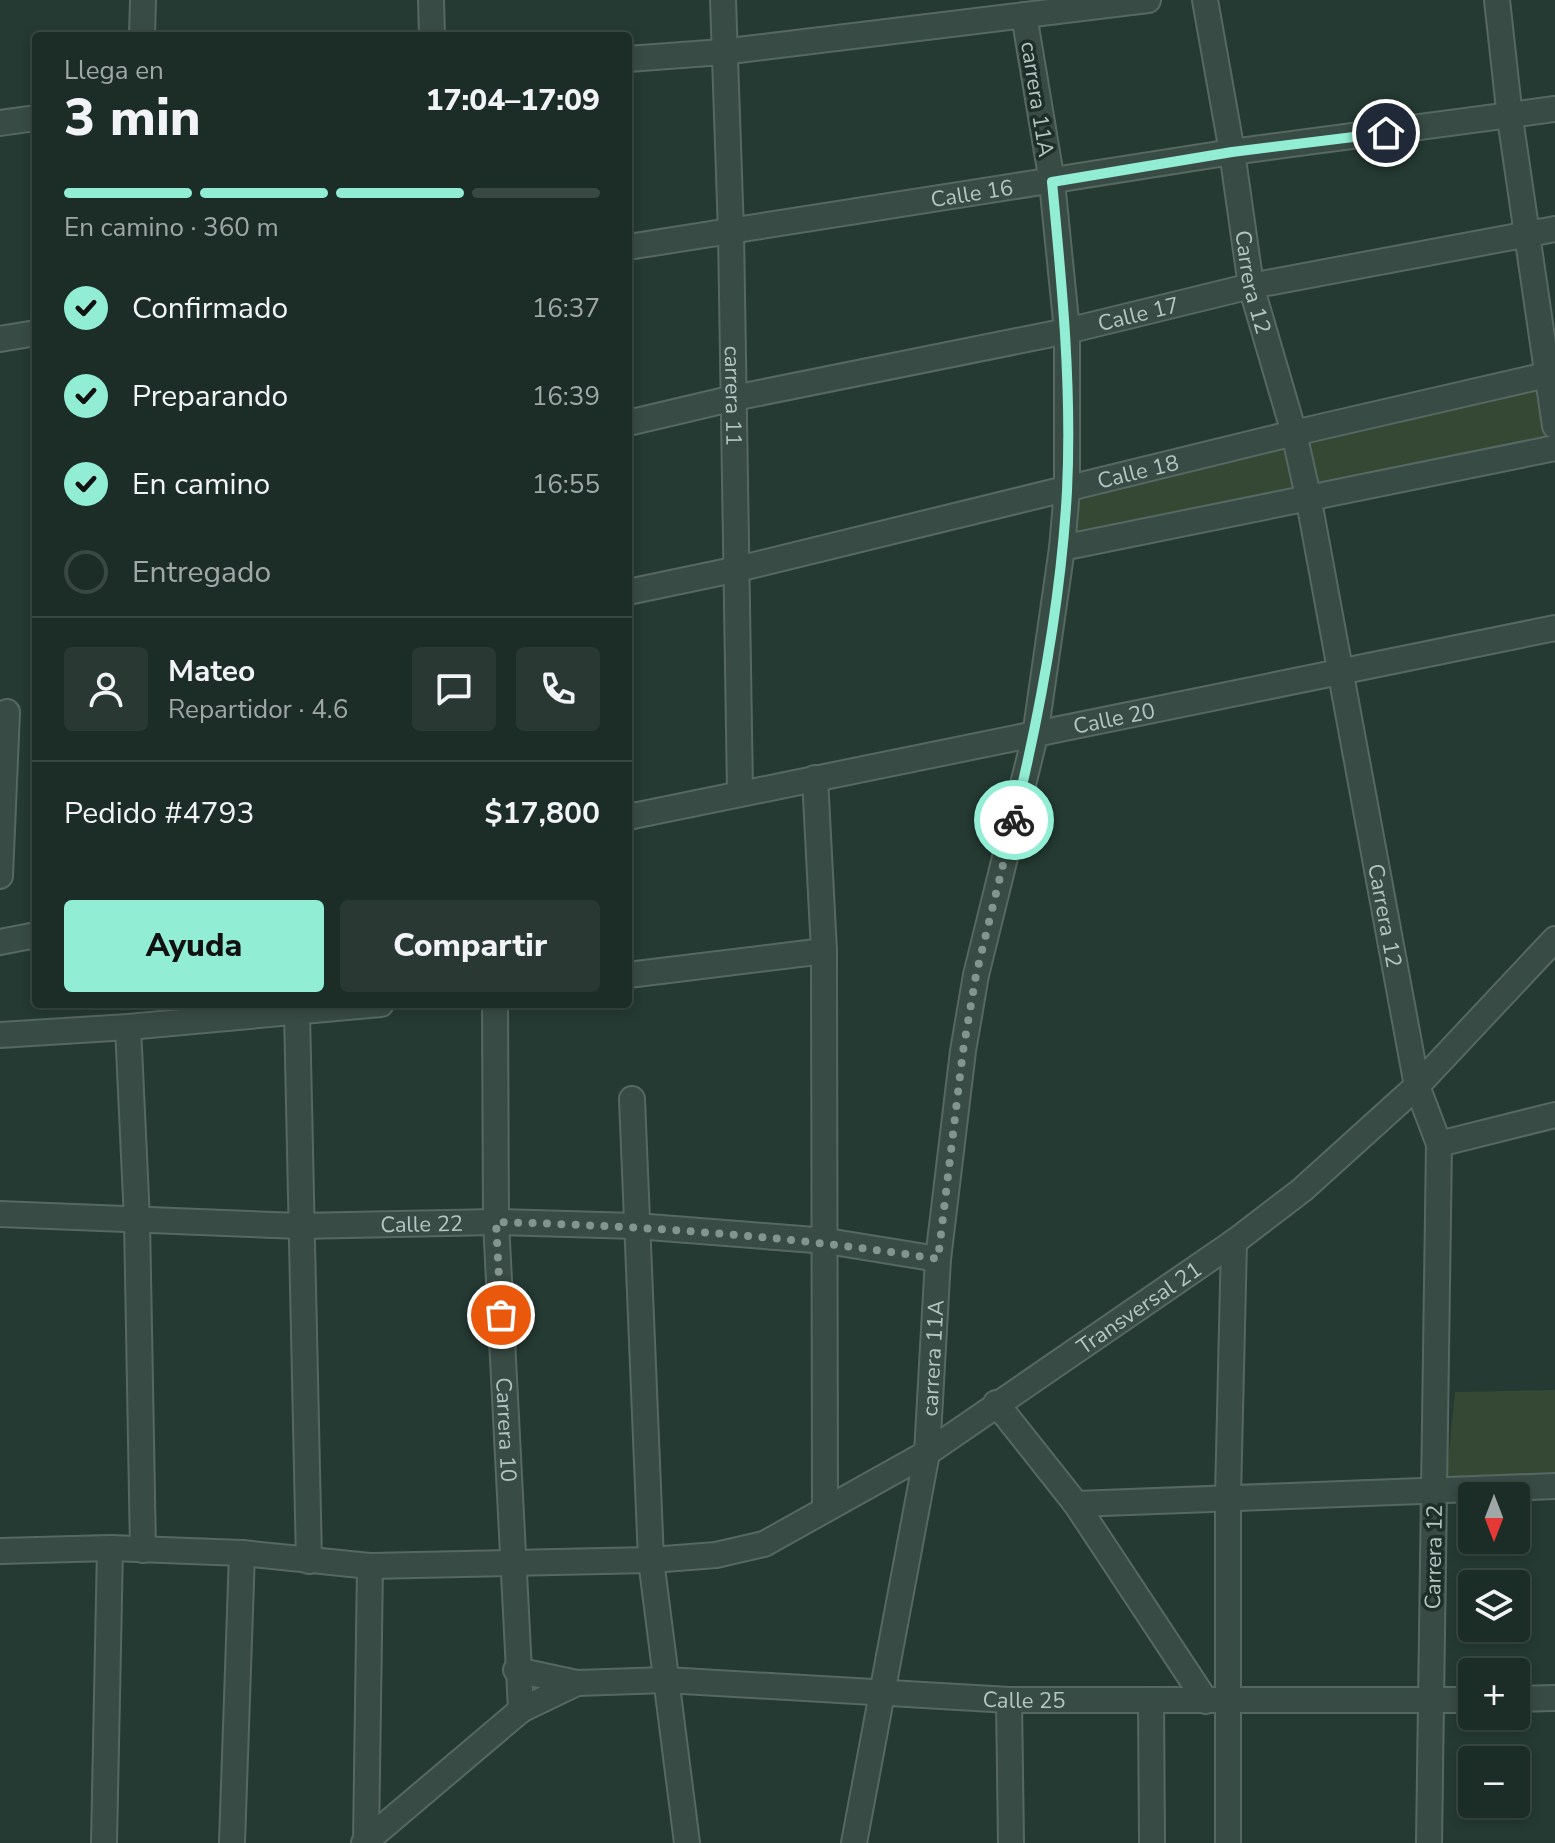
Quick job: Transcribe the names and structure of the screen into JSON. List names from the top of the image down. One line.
{"streets":{"street":["carrera 11A","Calle 16","Carrera 12","Calle 17","carrera 11","Calle 18","Calle 20","Calle 22","Transversal 21","Carrera 10","Calle 25"]},"crossings":[["carrera 11A","Calle 16"],["carrera 11A","Calle 17"],["carrera 11A","Calle 18"],["carrera 11A","Calle 20"],["carrera 11A","Calle 22"],["carrera 11A","Transversal 21"],["carrera 11A","Calle 25"],["Calle 16","Carrera 12"],["Calle 16","carrera 11"],["Carrera 12","Calle 17"],["Carrera 12","Calle 18"],["Carrera 12","Calle 20"],["Carrera 12","Transversal 21"],["Carrera 12","Calle 25"],["Calle 17","carrera 11"],["carrera 11","Calle 18"],["carrera 11","Calle 20"],["Calle 22","Carrera 10"],["Transversal 21","Carrera 10"],["Carrera 10","Calle 25"]],"north":"bottom","page":{"heading":["3 min","Llega en","17:04–17:09"],"panel":["Mateo","Repartidor · 4.6","Pedido #4793","$17,800"],"bar":"En camino · 360 m","list":[["Confirmado","16:37"],["Preparando","16:39"],["En camino","16:55"],"Entregado"],"buttons":["Ayuda","Compartir"],"map_buttons":["+","−"]}}
